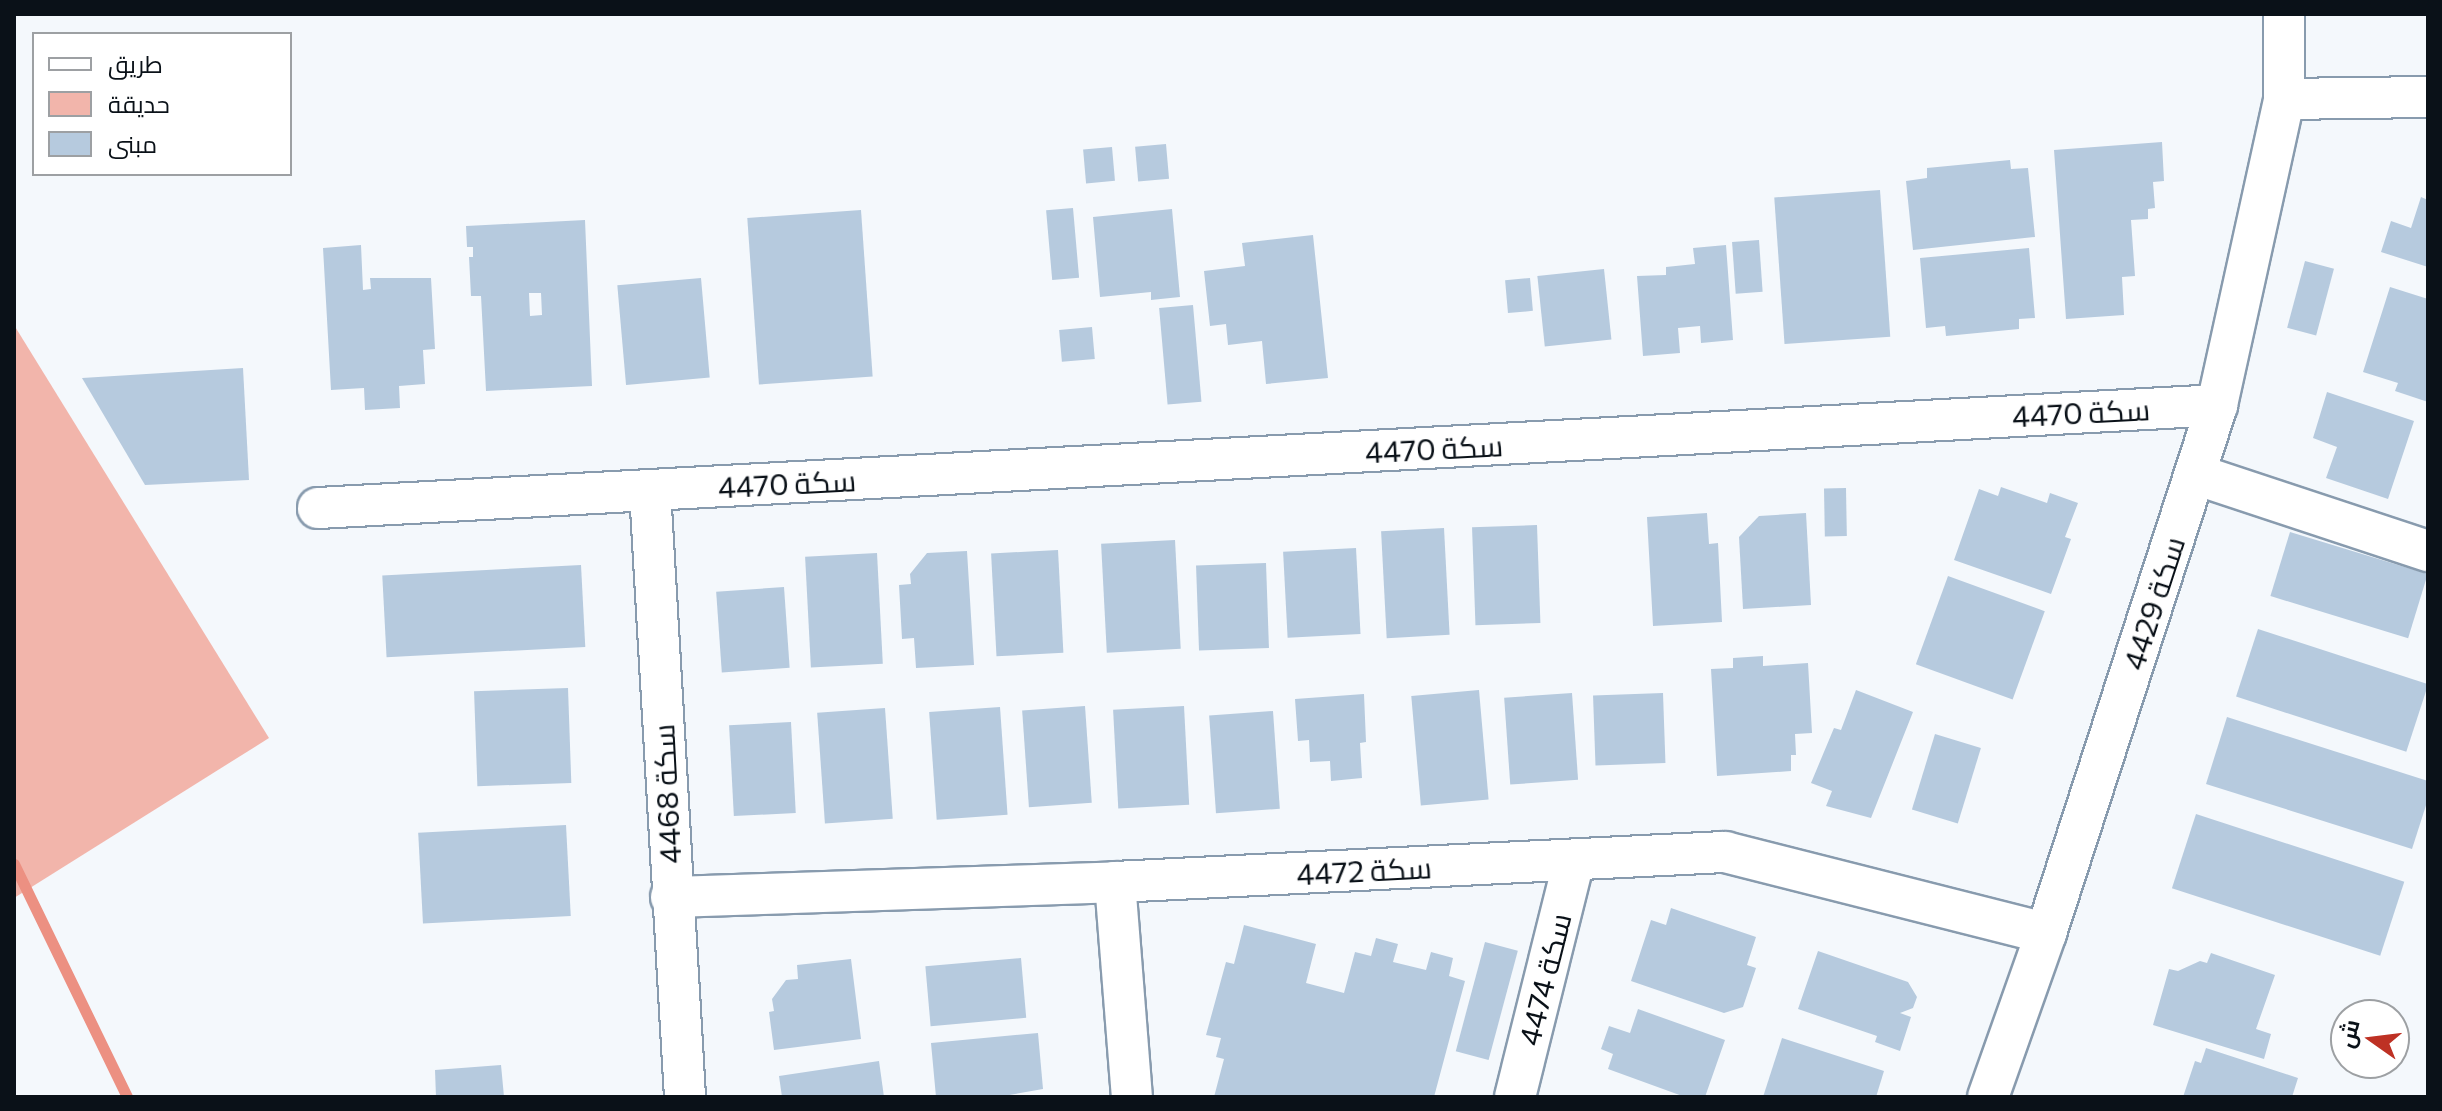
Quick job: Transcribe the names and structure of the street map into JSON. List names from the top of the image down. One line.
{"streets":{"street":["سكة 4470","سكة 4429","سكة 4468","سكة 4472","سكة 4474"]},"crossings":[["سكة 4470","سكة 4429"],["سكة 4470","سكة 4468"],["سكة 4429","سكة 4472"],["سكة 4468","سكة 4472"],["سكة 4472","سكة 4474"]],"legend":["طريق","حديقة","مبنى"],"north":"left"}
